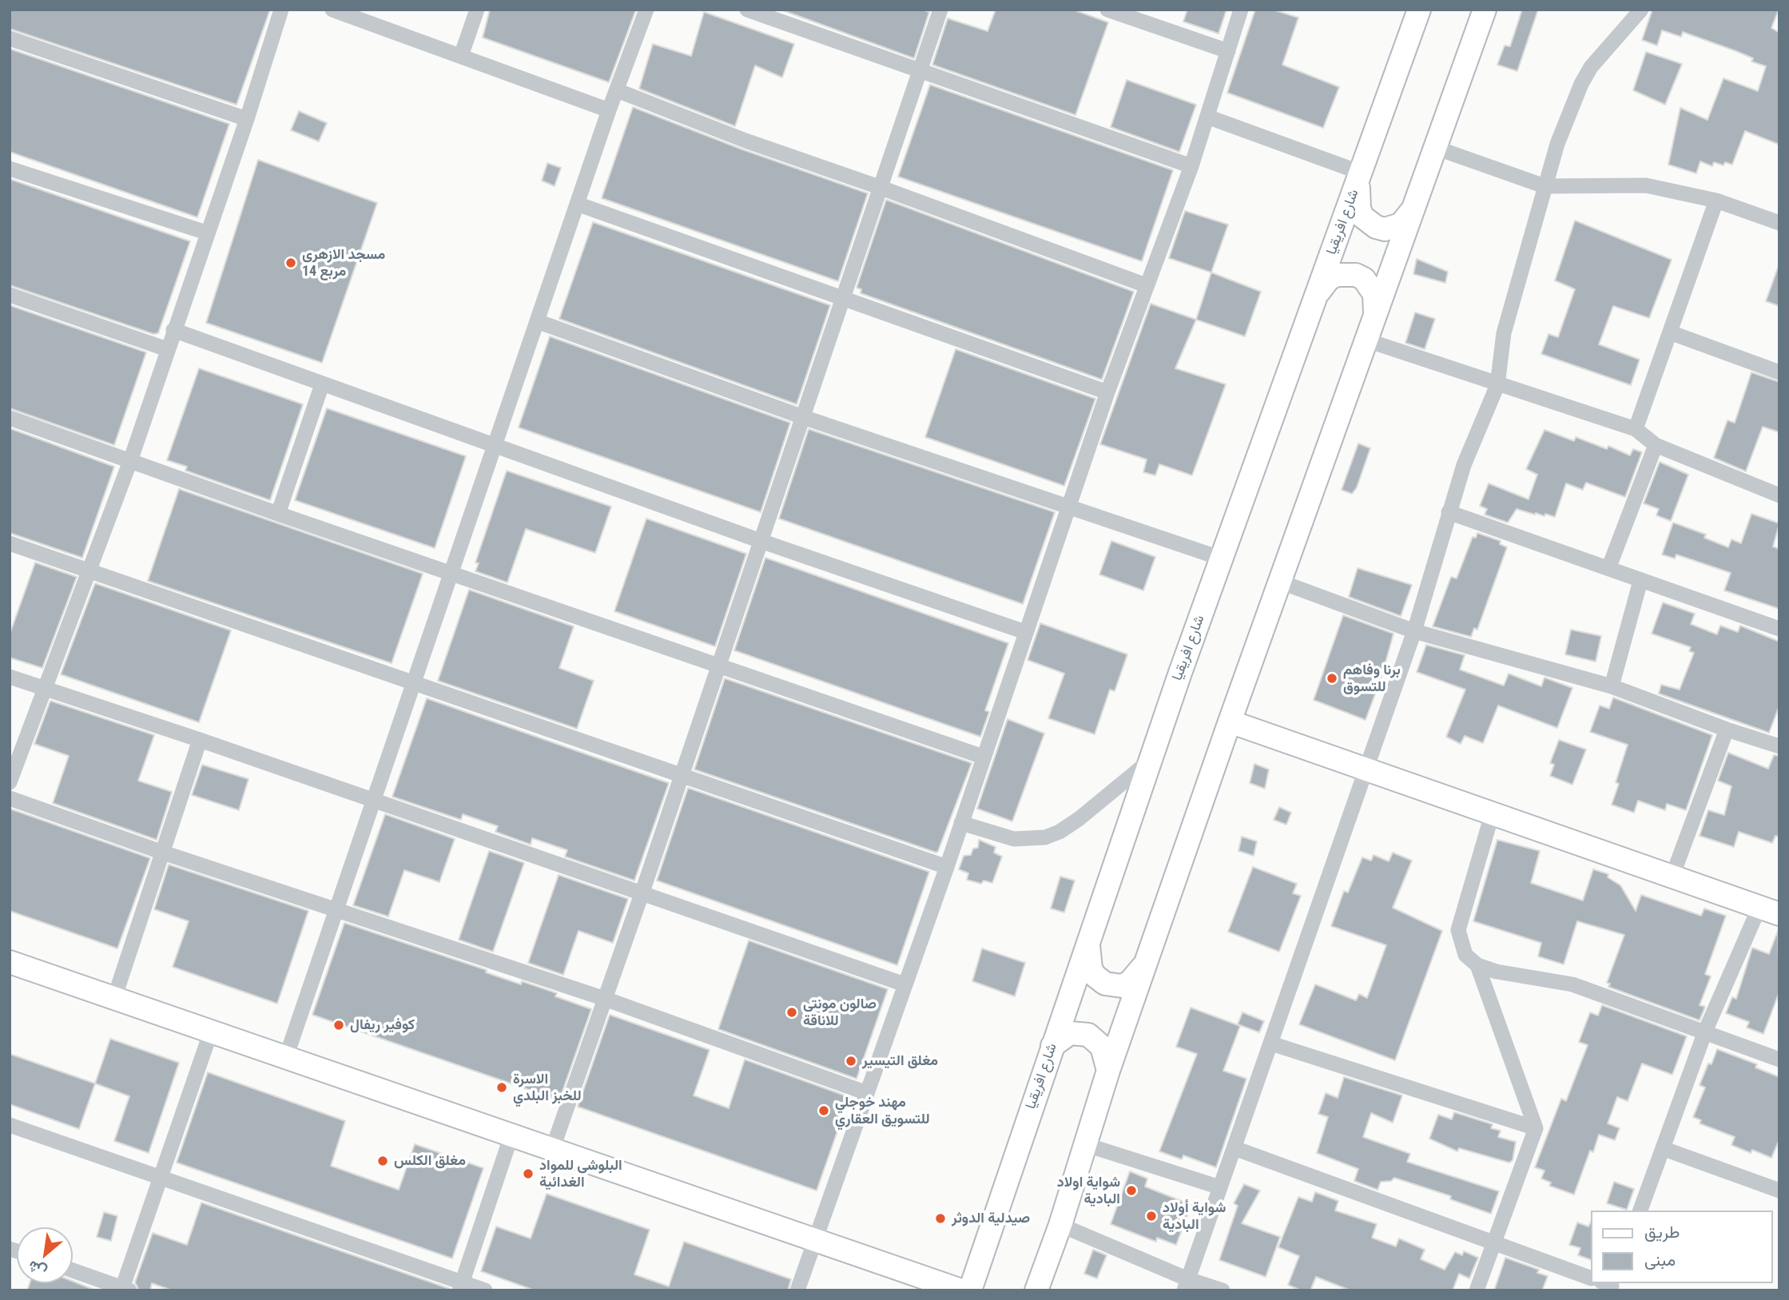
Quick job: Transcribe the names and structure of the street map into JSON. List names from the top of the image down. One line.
{"streets":{"street":["شارع افريقيا"]},"places":["مسجد الازهري مربع 14","برنا وفاهم للتسوق","صالون مونتي للاناقة","كوفير ريفال","مغلق التيسير","الاسرة للخبز البلدي","مهند خوجلي للتسويق العقاري","مغلق الكلس","البلوشي للمواد الغدائية","شواية اولاد البادية","شواية أولاد البادية","صيدلية الدوثر"],"legend":["طريق","مبنى"],"north":"bottom left"}
